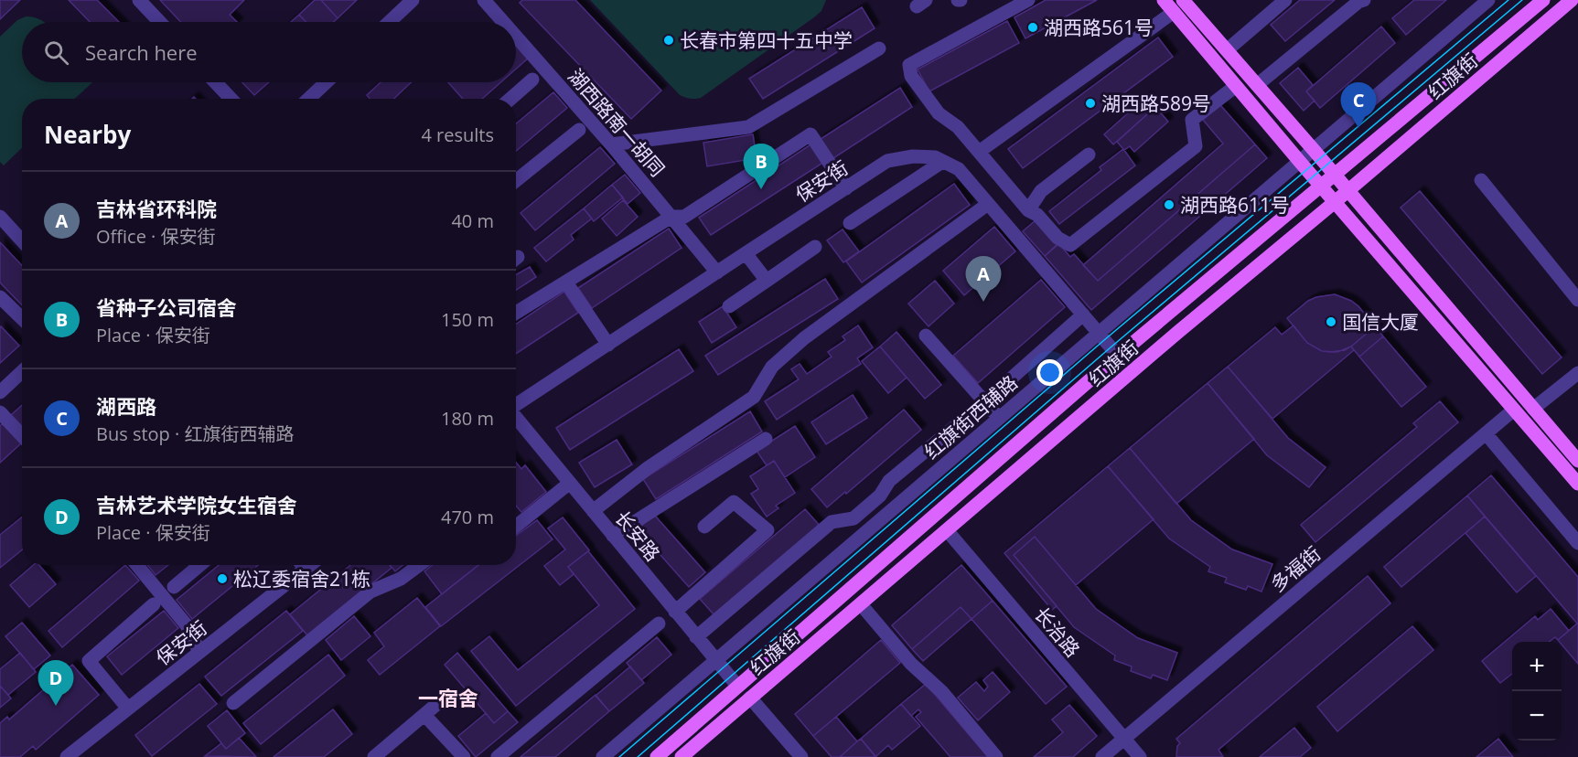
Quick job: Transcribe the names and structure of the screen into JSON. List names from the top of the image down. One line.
{"streets":{"main road":["红旗街"],"street":["湖西路南一胡同","保安街","红旗街西辅路","长安路","多福街","长治路"]},"crossings":[["红旗街","保安街"],["红旗街","长安路"],["红旗街","长治路"],["湖西路南一胡同","保安街"],["保安街","红旗街西辅路"],["红旗街西辅路","长安路"],["多福街","长治路"]],"districts":["一宿舍"],"places":["湖西路561号","长春市第四十五中学","湖西路589号","湖西路611号","国信大厦","松辽委宿舍21栋"],"page":{"search":"Search here","pins":["C","B","A","D"],"heading":["Nearby","4 results"],"list":[{"mark":"A","name":"吉林省环科院","note":"Office · 保安街","value":"40 m"},{"mark":"B","name":"省种子公司宿舍","note":"Place · 保安街","value":"150 m"},{"mark":"C","name":"湖西路","note":"Bus stop · 红旗街西辅路","value":"180 m"},{"mark":"D","name":"吉林艺术学院女生宿舍","note":"Place · 保安街","value":"470 m"}],"map_buttons":["+","−"]}}
